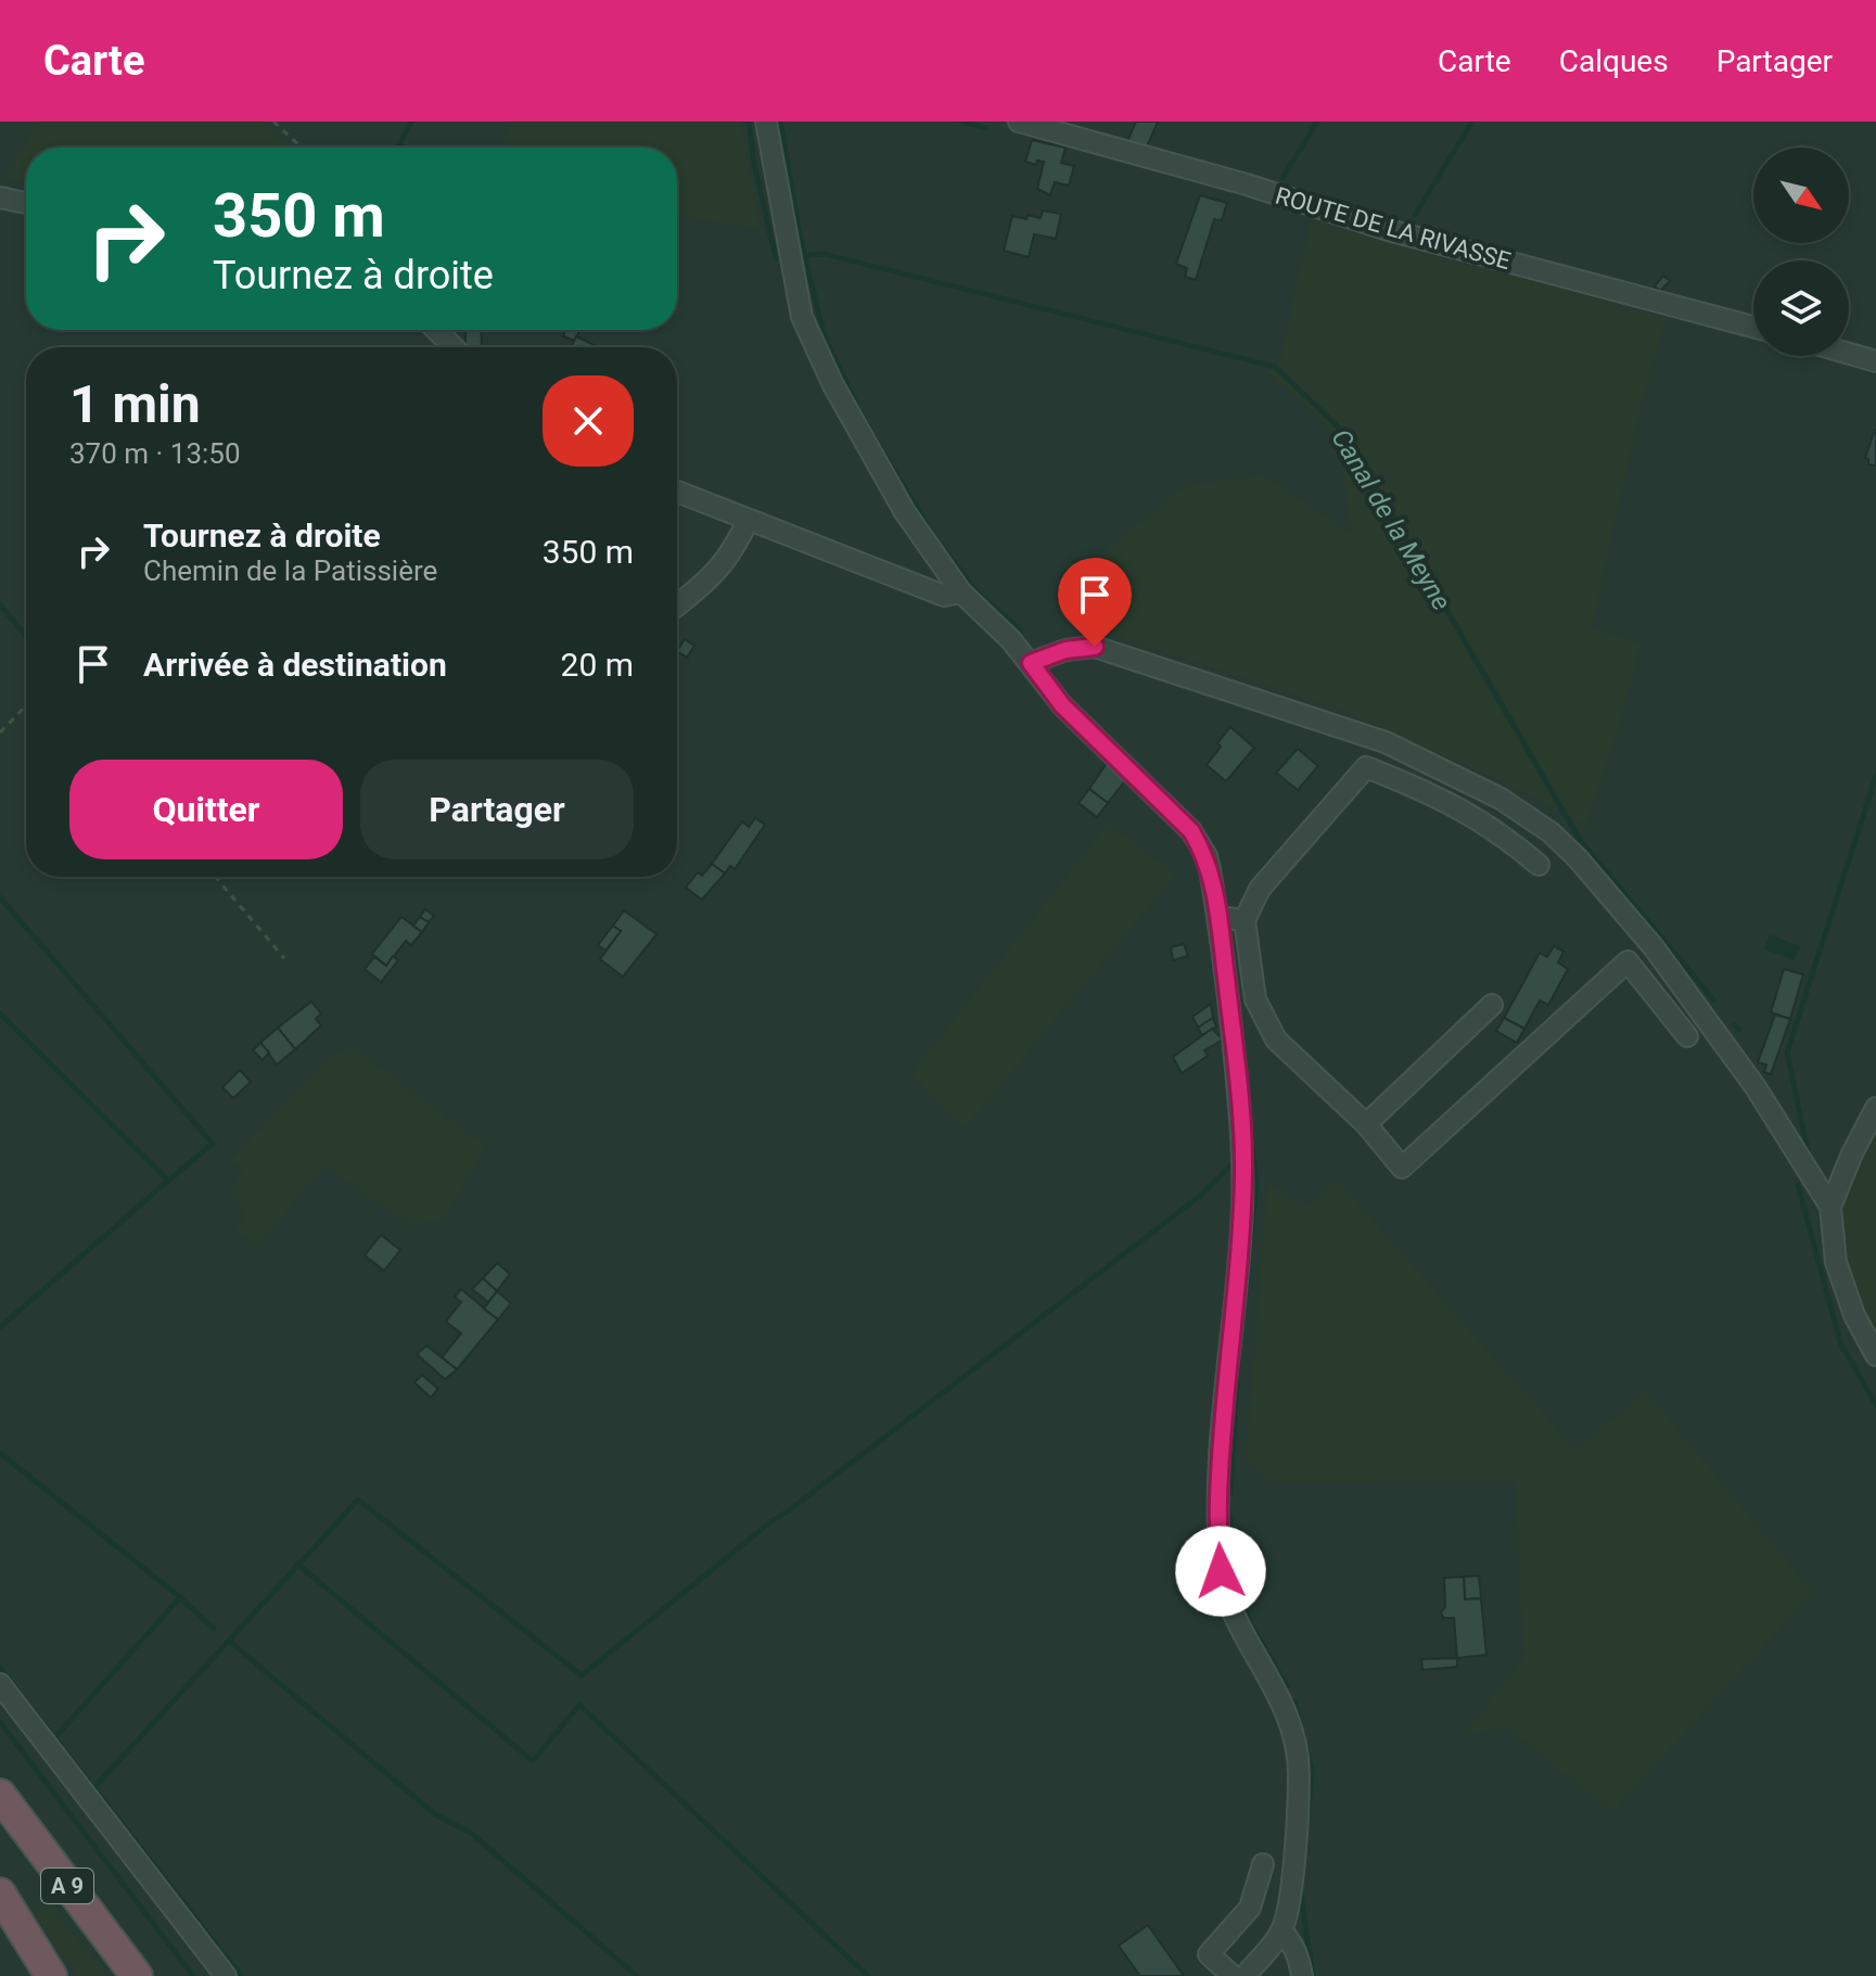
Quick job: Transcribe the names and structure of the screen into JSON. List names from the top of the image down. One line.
{"streets":{"highway":["A 9"],"street":["ROUTE DE LA RIVASSE"]},"water":["Canal de la Meyne"],"north":"bottom right","page":{"header":"Carte","nav":["Carte","Calques","Partager"],"turn":["350 m","Tournez à droite"],"heading":["1 min","370 m · 13:50"],"list":[{"name":"Tournez à droite","note":"Chemin de la Patissière","value":"350 m"},{"name":"Arrivée à destination","value":"20 m"}],"buttons":["Quitter","Partager"]}}
